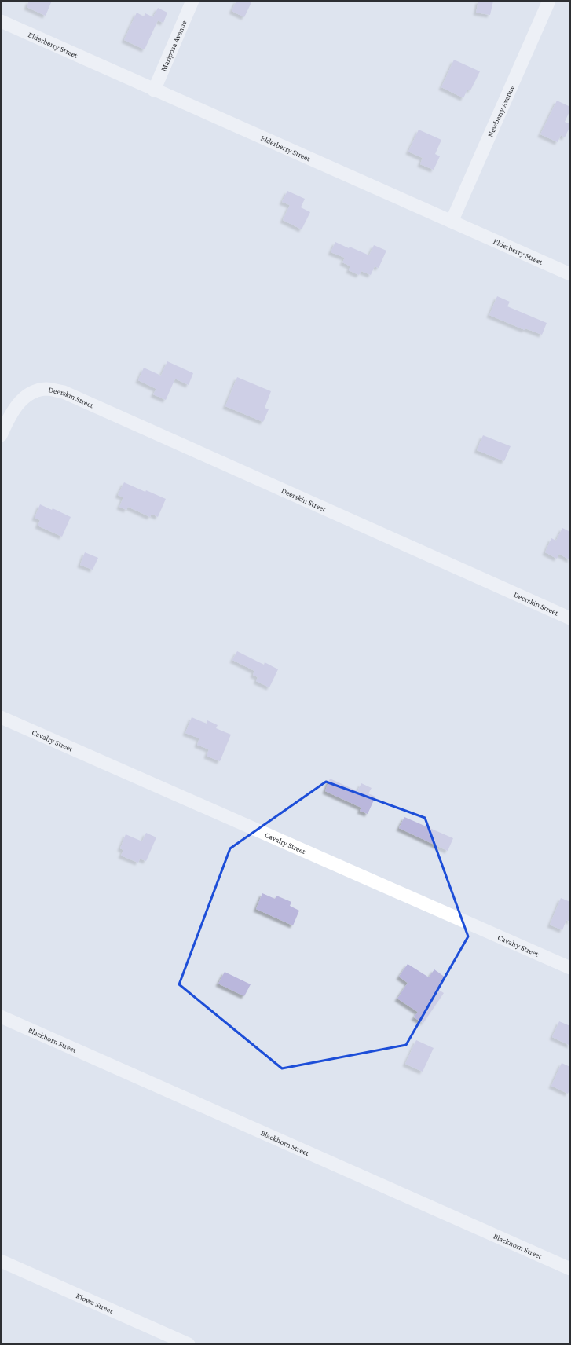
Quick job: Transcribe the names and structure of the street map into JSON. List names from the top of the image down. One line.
{"streets":{"street":["Elderberry Street","Mariposa Avenue","Newberry Avenue","Deerskin Street","Cavalry Street","Blackhorn Street","Kiowa Street"]},"crossings":[["Elderberry Street","Mariposa Avenue"],["Elderberry Street","Newberry Avenue"]]}
